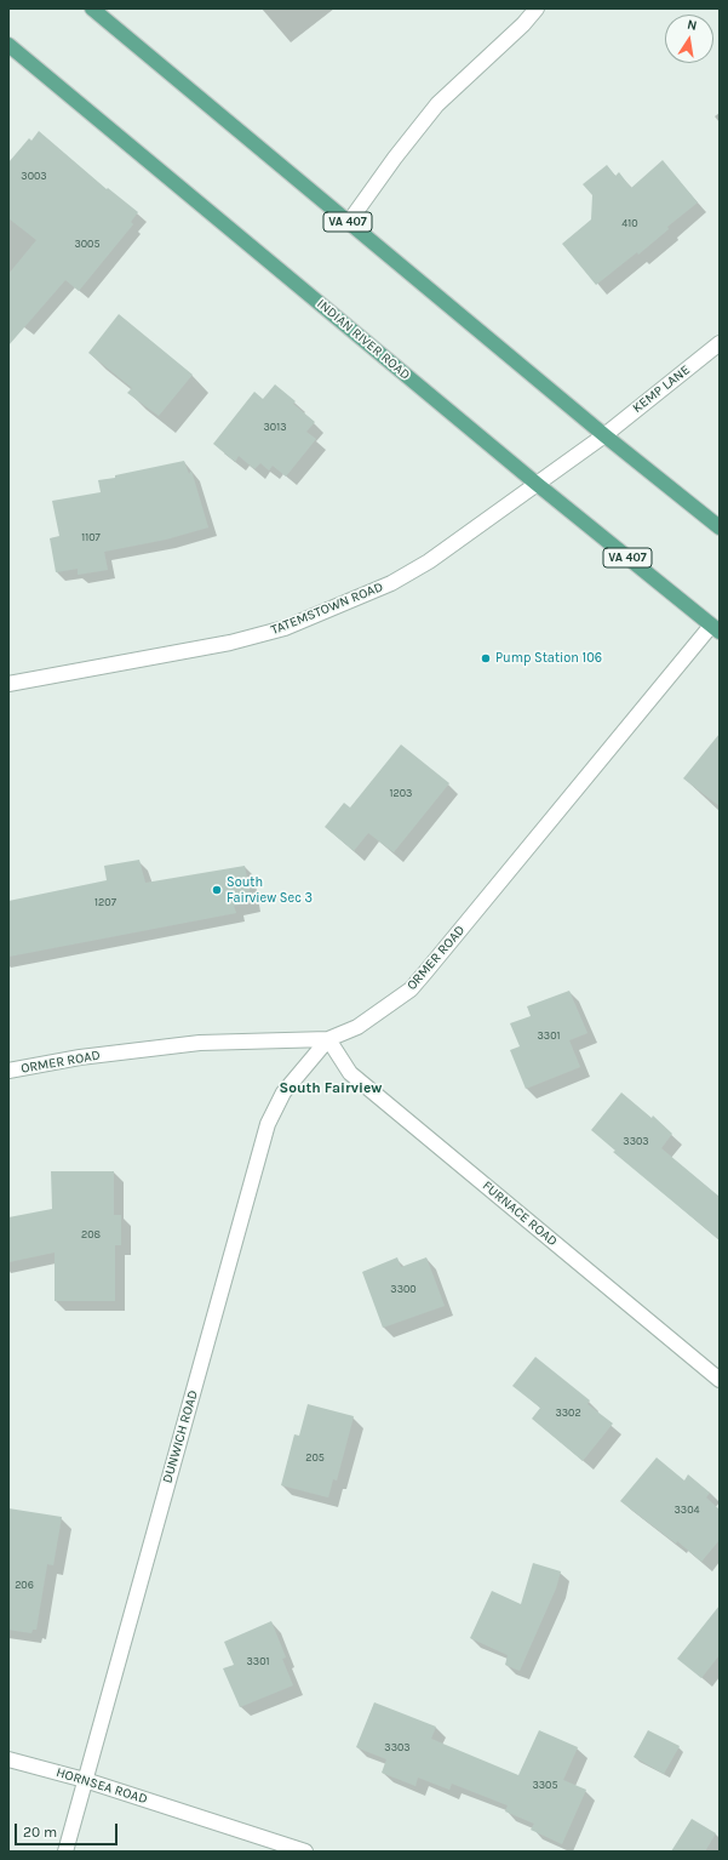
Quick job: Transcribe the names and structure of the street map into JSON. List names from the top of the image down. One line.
{"streets":{"main road":["VA 407","INDIAN RIVER ROAD"],"street":["KEMP LANE","TATEMSTOWN ROAD","ORMER ROAD","FURNACE ROAD","DUNWICH ROAD","HORNSEA ROAD"]},"crossings":[["VA 407","KEMP LANE"],["VA 407","TATEMSTOWN ROAD"],["INDIAN RIVER ROAD","TATEMSTOWN ROAD"],["INDIAN RIVER ROAD","ORMER ROAD"],["KEMP LANE","TATEMSTOWN ROAD"],["ORMER ROAD","FURNACE ROAD"],["ORMER ROAD","DUNWICH ROAD"],["FURNACE ROAD","DUNWICH ROAD"],["DUNWICH ROAD","HORNSEA ROAD"]],"districts":["South Fairview"],"places":["Pump Station 106","South Fairview Sec 3"],"house_numbers":["3003","410","3005","3013","1107","1203","1207","3301","3303","208","3300","3302","205","3304","206","3301","3303","3305"],"scale_bar":"20 m","north":"top"}
